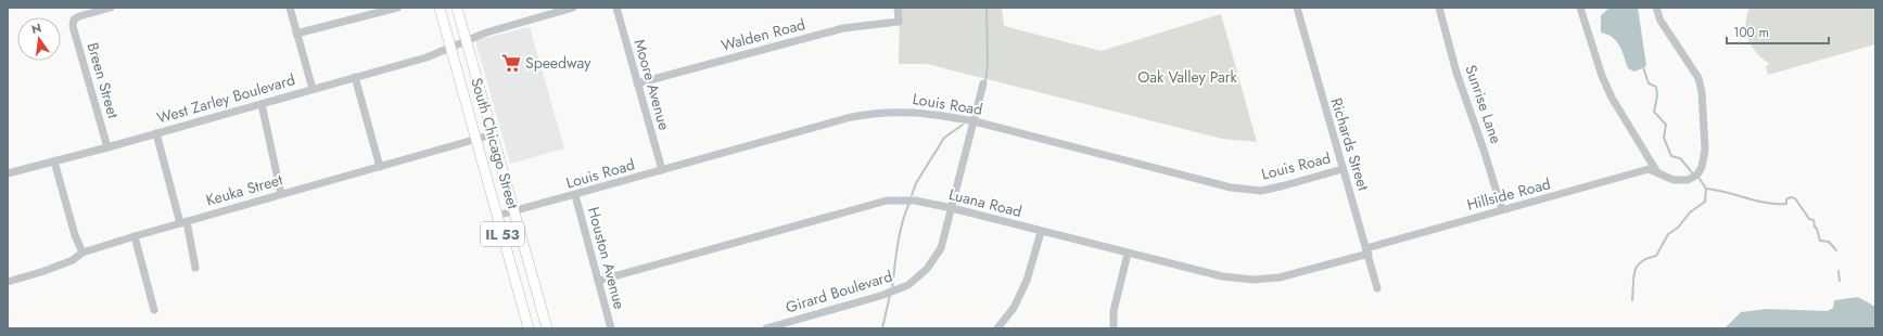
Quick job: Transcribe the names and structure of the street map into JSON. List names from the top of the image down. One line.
{"streets":{"main road":["South Chicago Street","IL 53"],"street":["Walden Road","Breen Street","Moore Avenue","West Zarley Boulevard","Louis Road","Sunrise Lane","Richards Street","Keuka Street","Hillside Road","Luana Road","Houston Avenue","Girard Boulevard"]},"crossings":[["Walden Road","Moore Avenue"],["Breen Street","West Zarley Boulevard"],["Moore Avenue","Louis Road"],["West Zarley Boulevard","South Chicago Street"],["Louis Road","South Chicago Street"],["Louis Road","Richards Street"],["Louis Road","Houston Avenue"],["Louis Road","Girard Boulevard"],["Sunrise Lane","Hillside Road"],["South Chicago Street","Keuka Street"],["Richards Street","Hillside Road"],["Richards Street","Luana Road"],["Hillside Road","Luana Road"],["Luana Road","Houston Avenue"],["Luana Road","Girard Boulevard"]],"parks":["Oak Valley Park"],"places":{"supermarket":["Speedway"]},"scale_bar":"100 m","north":"top"}
